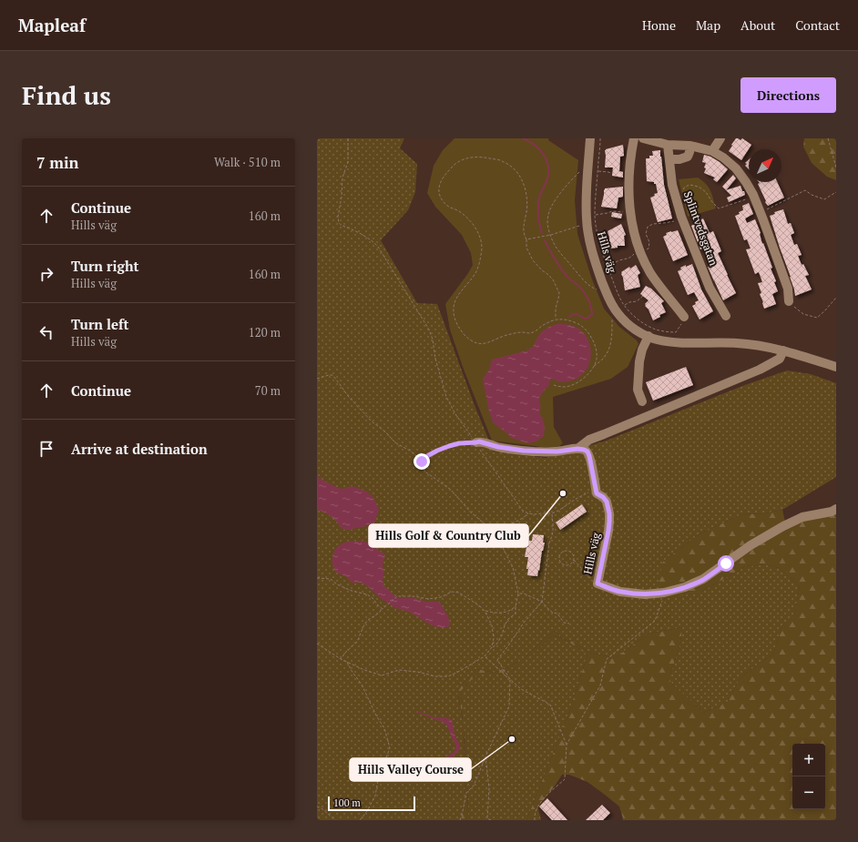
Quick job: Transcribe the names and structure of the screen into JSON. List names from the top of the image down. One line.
{"streets":{"street":["Splintvedsgatan","Hills väg"]},"places":["Hills Golf & Country Club","Hills Valley Course"],"scale_bar":"100 m","north":"top right","page":{"header":"Mapleaf","nav":["Home","Map","About","Contact"],"buttons":"Directions","title":"Find us","heading":["7 min","Walk · 510 m"],"list":[["Continue","Hills väg","160 m"],["Turn right","Hills väg","160 m"],["Turn left","Hills väg","120 m"],["Continue","70 m"],"Arrive at destination"],"map_buttons":["+","−"],"scale":"100 m"}}
